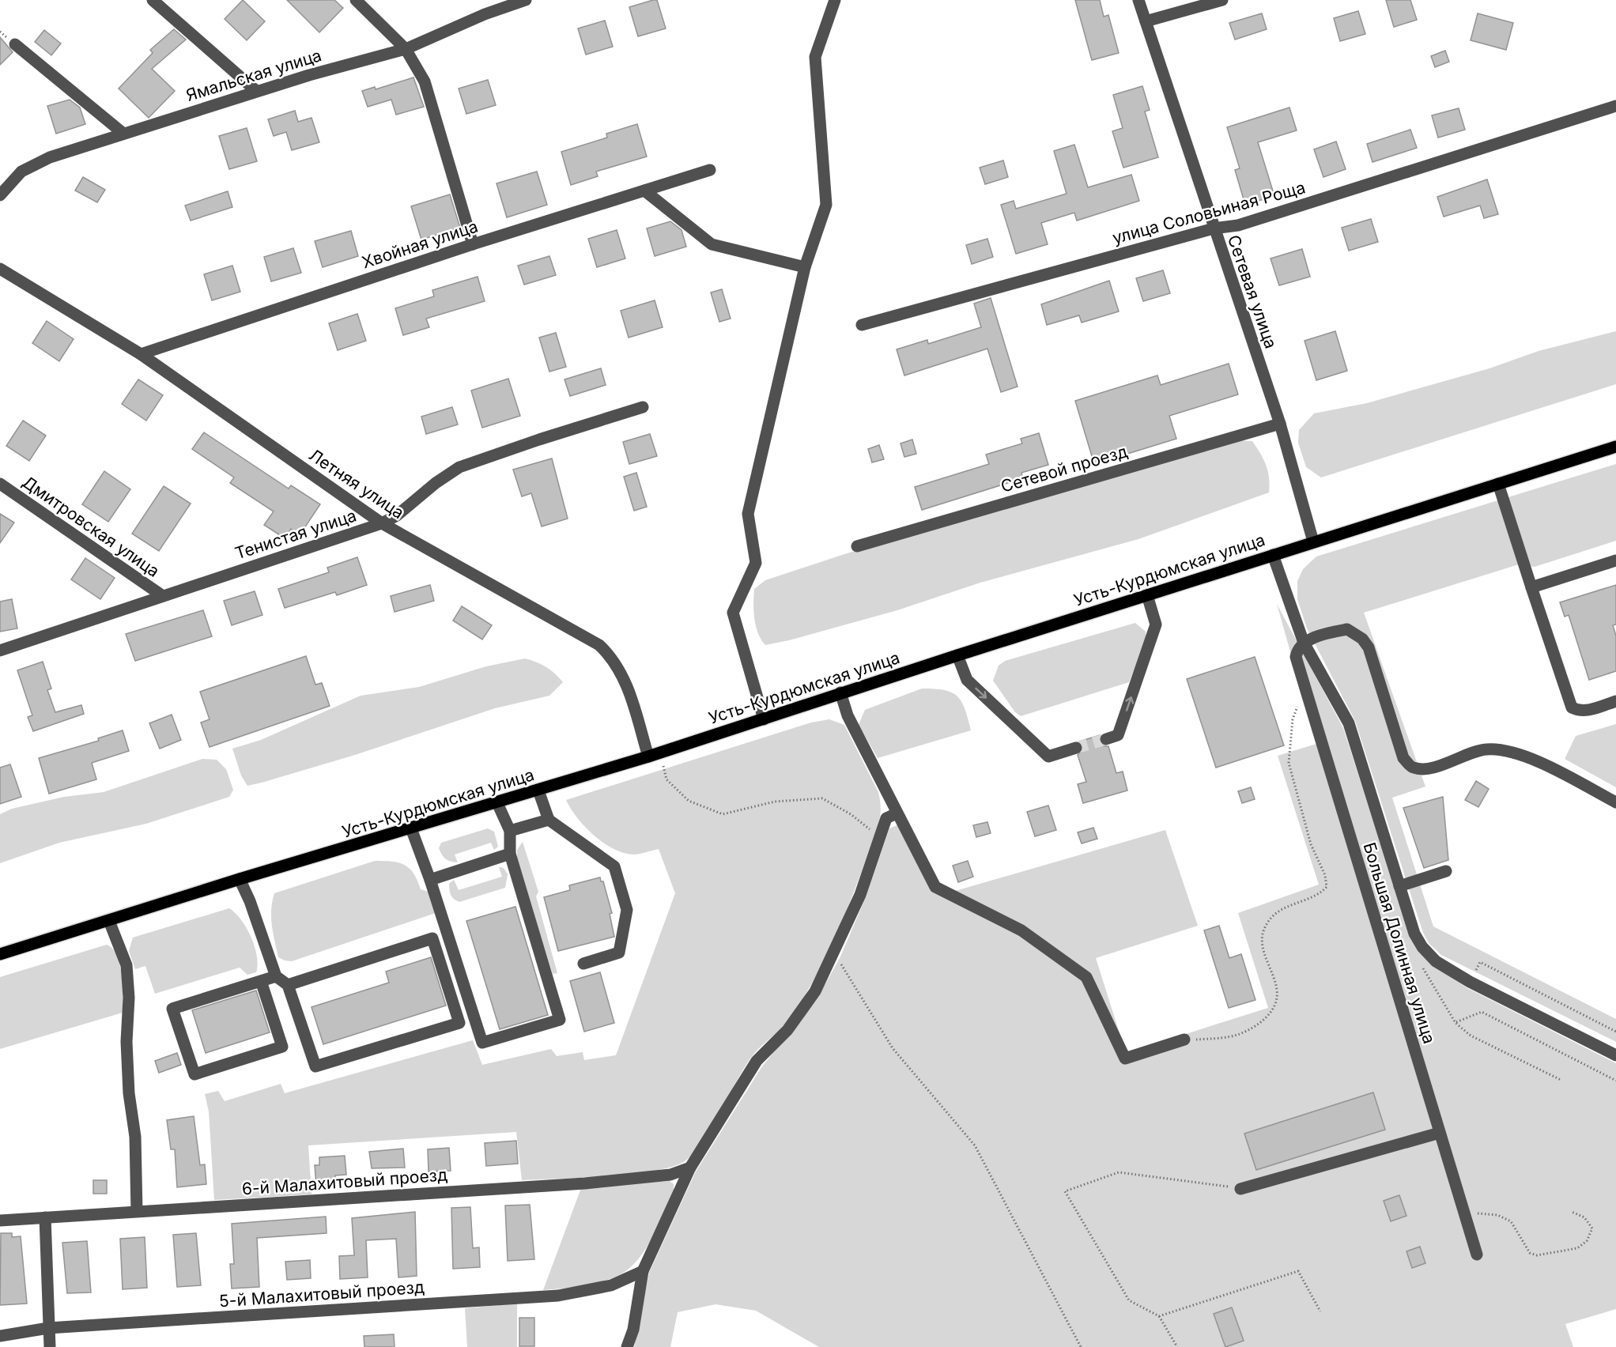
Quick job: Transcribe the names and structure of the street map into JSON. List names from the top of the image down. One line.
{"streets":{"main road":["Усть-Курдюмская улица"],"street":["Ямальская улица","улица Соловьиная Роща","Хвойная улица","Сетевая улица","Сетевой проезд","Летняя улица","Дмитровская улица","Тенистая улица","Большая Долинная улица","6-й Малахитовый проезд","5-й Малахитовый проезд"]},"crossings":[["улица Соловьиная Роща","Сетевая улица"],["Хвойная улица","Летняя улица"],["Сетевая улица","Сетевой проезд"],["Сетевая улица","Усть-Курдюмская улица"],["Летняя улица","Тенистая улица"],["Летняя улица","Усть-Курдюмская улица"],["Дмитровская улица","Тенистая улица"],["Усть-Курдюмская улица","Большая Долинная улица"]]}
